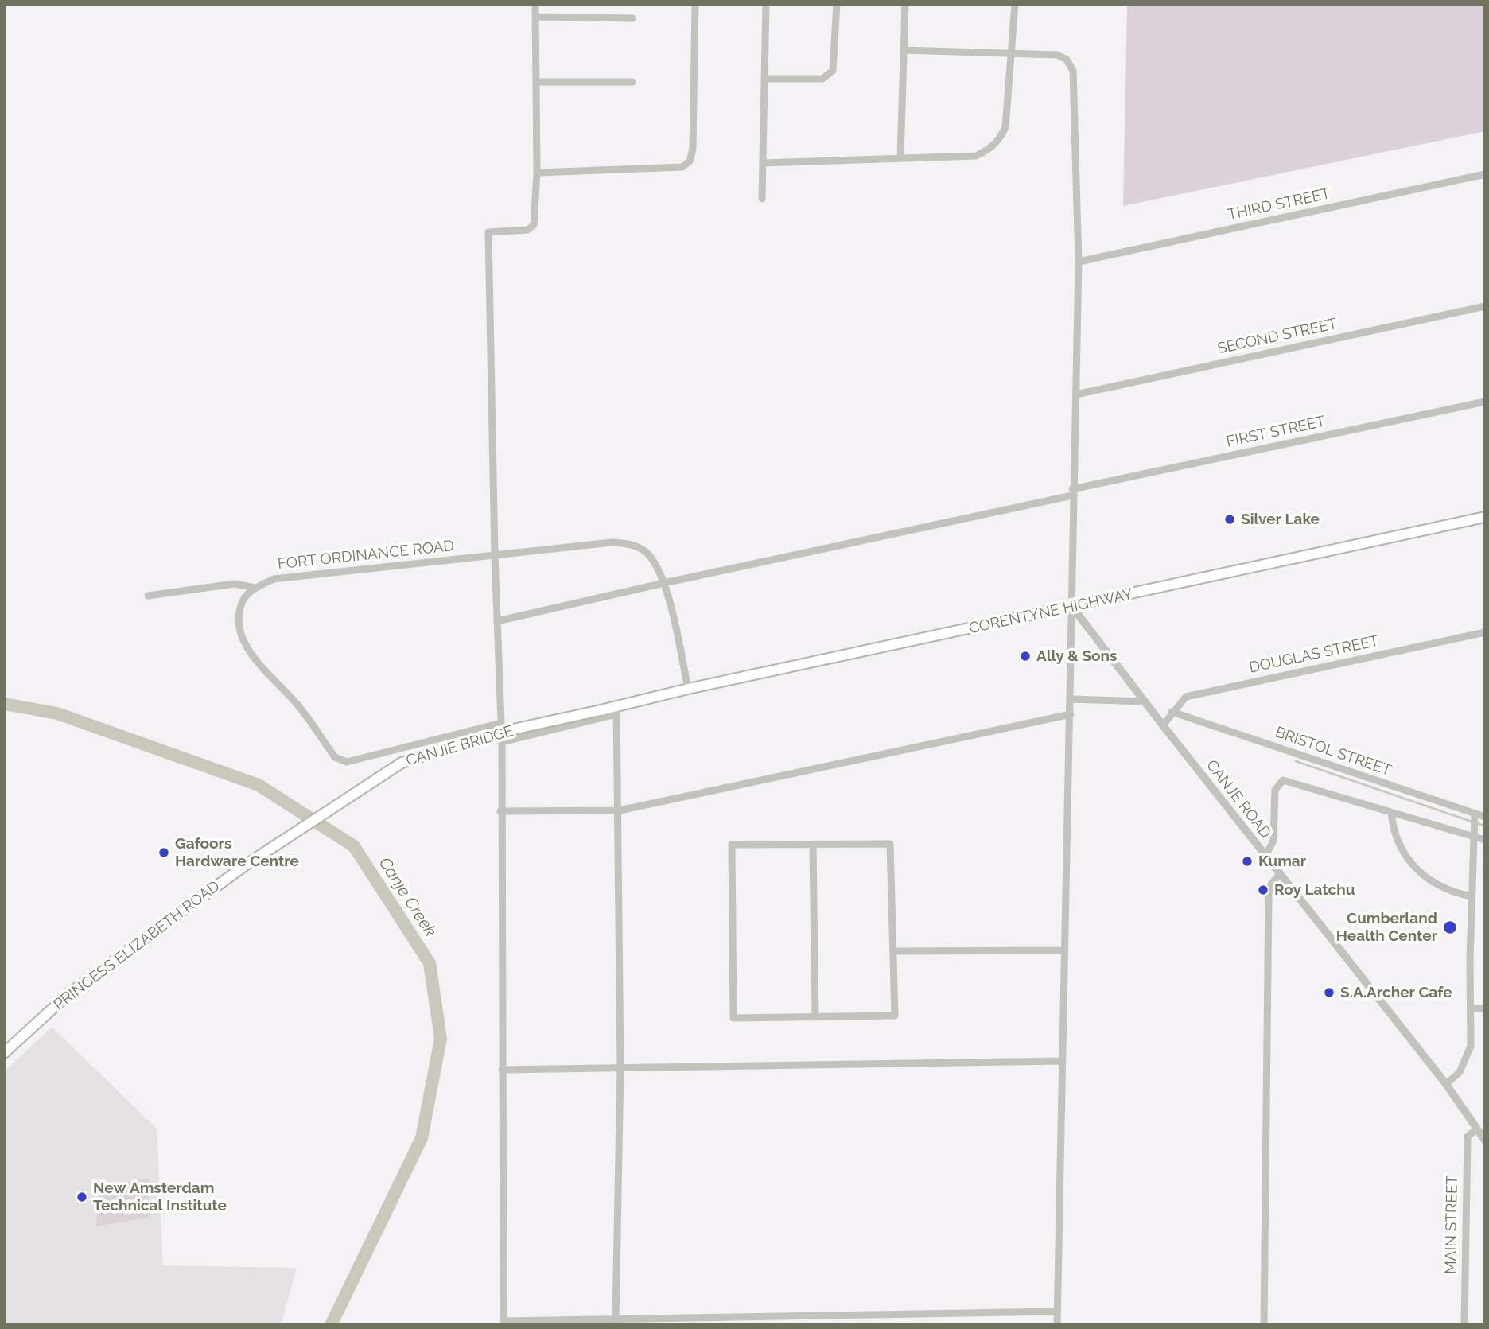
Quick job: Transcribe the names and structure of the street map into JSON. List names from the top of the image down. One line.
{"streets":{"main road":["CORENTYNE HIGHWAY","CANJIE BRIDGE","PRINCESS ELIZABETH ROAD"],"street":["THIRD STREET","SECOND STREET","FIRST STREET","FORT ORDINANCE ROAD","DOUGLAS STREET","BRISTOL STREET","CANJE ROAD","MAIN STREET"]},"crossings":[["FIRST STREET","FORT ORDINANCE ROAD"],["FORT ORDINANCE ROAD","CORENTYNE HIGHWAY"],["CORENTYNE HIGHWAY","CANJIE BRIDGE"],["CORENTYNE HIGHWAY","CANJE ROAD"],["DOUGLAS STREET","BRISTOL STREET"],["DOUGLAS STREET","CANJE ROAD"],["CANJIE BRIDGE","PRINCESS ELIZABETH ROAD"],["CANJE ROAD","MAIN STREET"]],"water":["Canje Creek"],"places":["Silver Lake","Ally & Sons","Gafoors Hardware Centre","Kumar","Roy Latchu","Cumberland Health Center","S.A.Archer Cafe","New Amsterdam Technical Institute"]}
